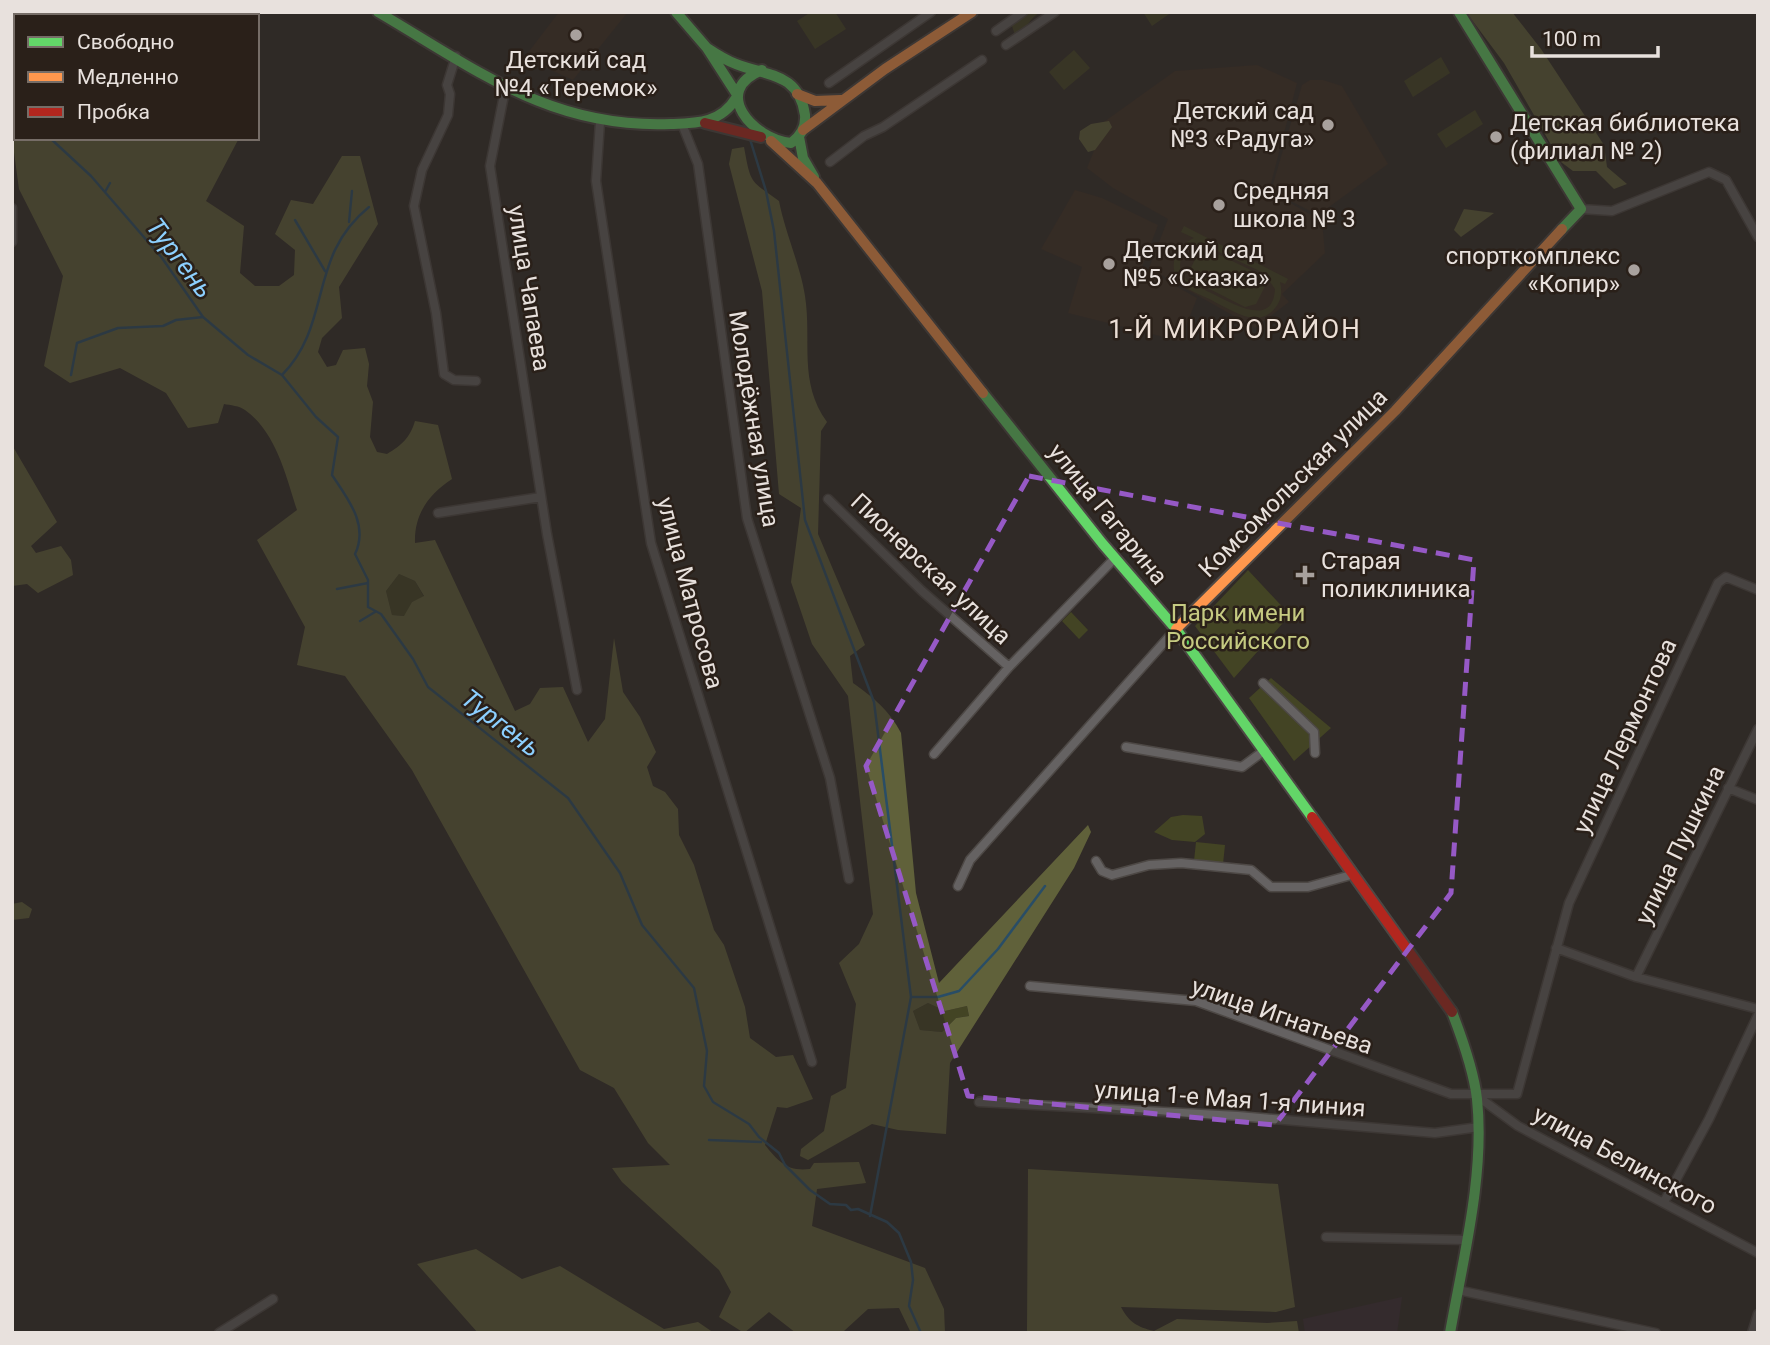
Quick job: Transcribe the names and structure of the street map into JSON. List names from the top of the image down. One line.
{"streets":{"main road":["Комсомольская улица","улица Гагарина"],"street":["улица Чапаева","Молодёжная улица","Пионерская улица","улица Матросова","улица Лермонтова","улица Пушкина","улица Игнатьева","улица 1-е Мая 1-я линия","улица Белинского"]},"crossings":[["улица Чапаева","улица Гагарина"],["Молодёжная улица","улица Гагарина"],["Комсомольская улица","улица Гагарина"],["улица Гагарина","Пионерская улица"],["улица Гагарина","улица Матросова"],["улица Гагарина","улица Игнатьева"],["улица Гагарина","улица 1-е Мая 1-я линия"],["улица Гагарина","улица Белинского"],["улица Лермонтова","улица Игнатьева"],["улица Игнатьева","улица Белинского"]],"districts":["1-Й МИКРОРАЙОН"],"water":["Тургень"],"parks":["Парк имени Российского"],"places":{"other":["Детский сад №4 «Теремок»","Детский сад №3 «Радуга»","Детская библиотека (филиал № 2)","Средняя школа № 3","Детский сад №5 «Сказка»","спорткомплекс «Копир»"],"health":["Старая поликлиника"]},"legend":["Свободно","Медленно","Пробка"],"scale_bar":"100 m"}
